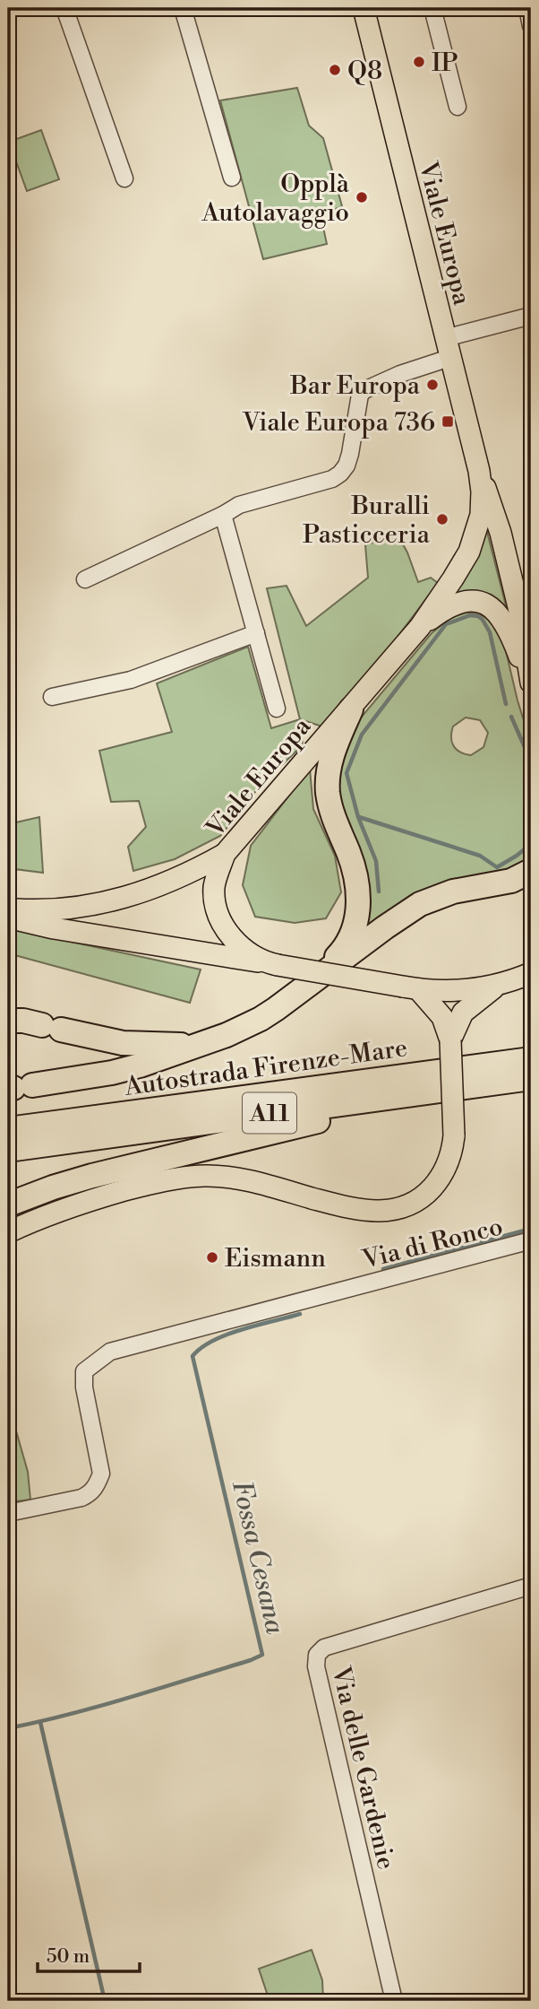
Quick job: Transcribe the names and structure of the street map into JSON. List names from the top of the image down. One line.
{"streets":{"highway":["Autostrada Firenze-Mare","A11"],"main road":["Viale Europa"],"street":["Via di Ronco","Via delle Gardenie"]},"water":["Fossa Cesana"],"places":{"other":["IP","Q8","Opplà Autolavaggio","Bar Europa","Buralli Pasticceria","Eismann"],"transit":["Viale Europa 736"]},"scale_bar":"50 m"}
